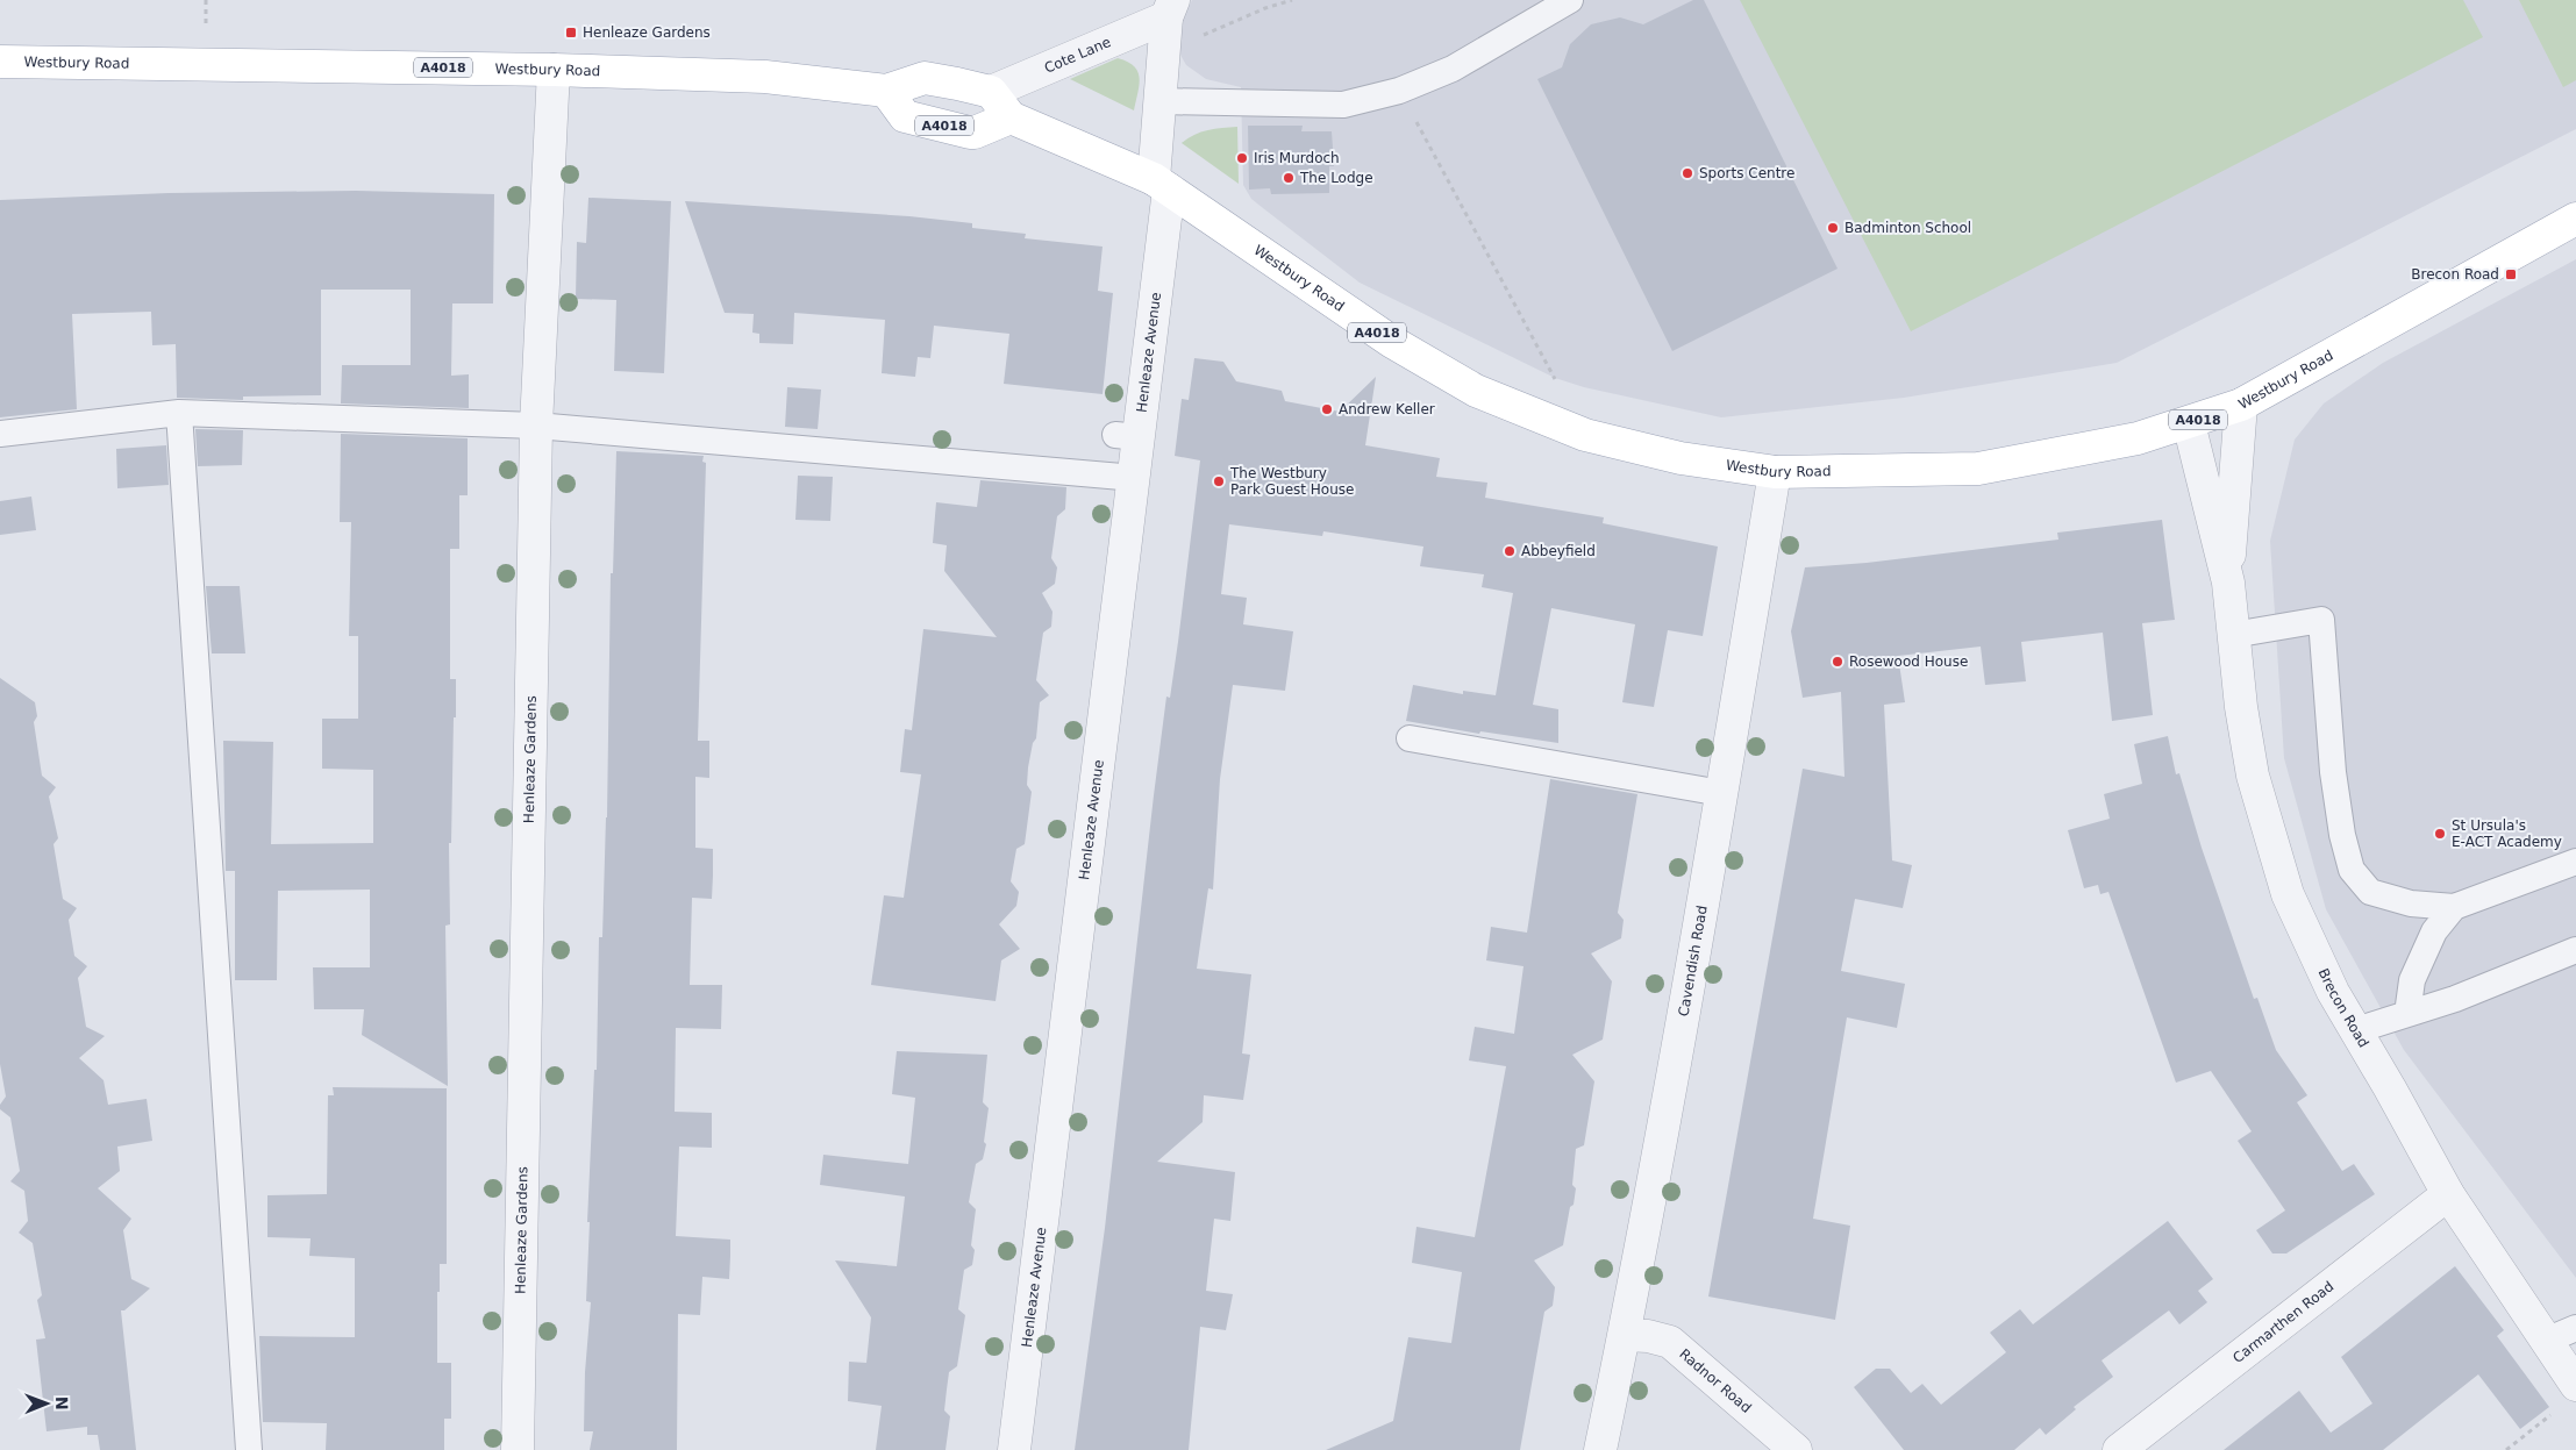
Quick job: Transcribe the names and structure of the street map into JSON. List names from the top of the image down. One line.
{"streets":{"main road":["Westbury Road","A4018"],"street":["Cote Lane","Henleaze Avenue","Henleaze Gardens","Cavendish Road","Brecon Road","Carmarthen Road","Radnor Road"]},"crossings":[["Cote Lane","Westbury Road"],["Cote Lane","Henleaze Avenue"],["Westbury Road","A4018"],["Westbury Road","Henleaze Avenue"],["Westbury Road","Henleaze Gardens"],["Westbury Road","Cavendish Road"],["Westbury Road","Brecon Road"],["Cavendish Road","Radnor Road"],["Brecon Road","Carmarthen Road"]],"places":{"transit":["Henleaze Gardens","Brecon Road"],"other":["Iris Murdoch","Sports Centre","The Lodge","Badminton School","Andrew Keller","The Westbury Park Guest House","Abbeyfield","Rosewood House","St Ursula's E-ACT Academy"]},"north":"right"}
